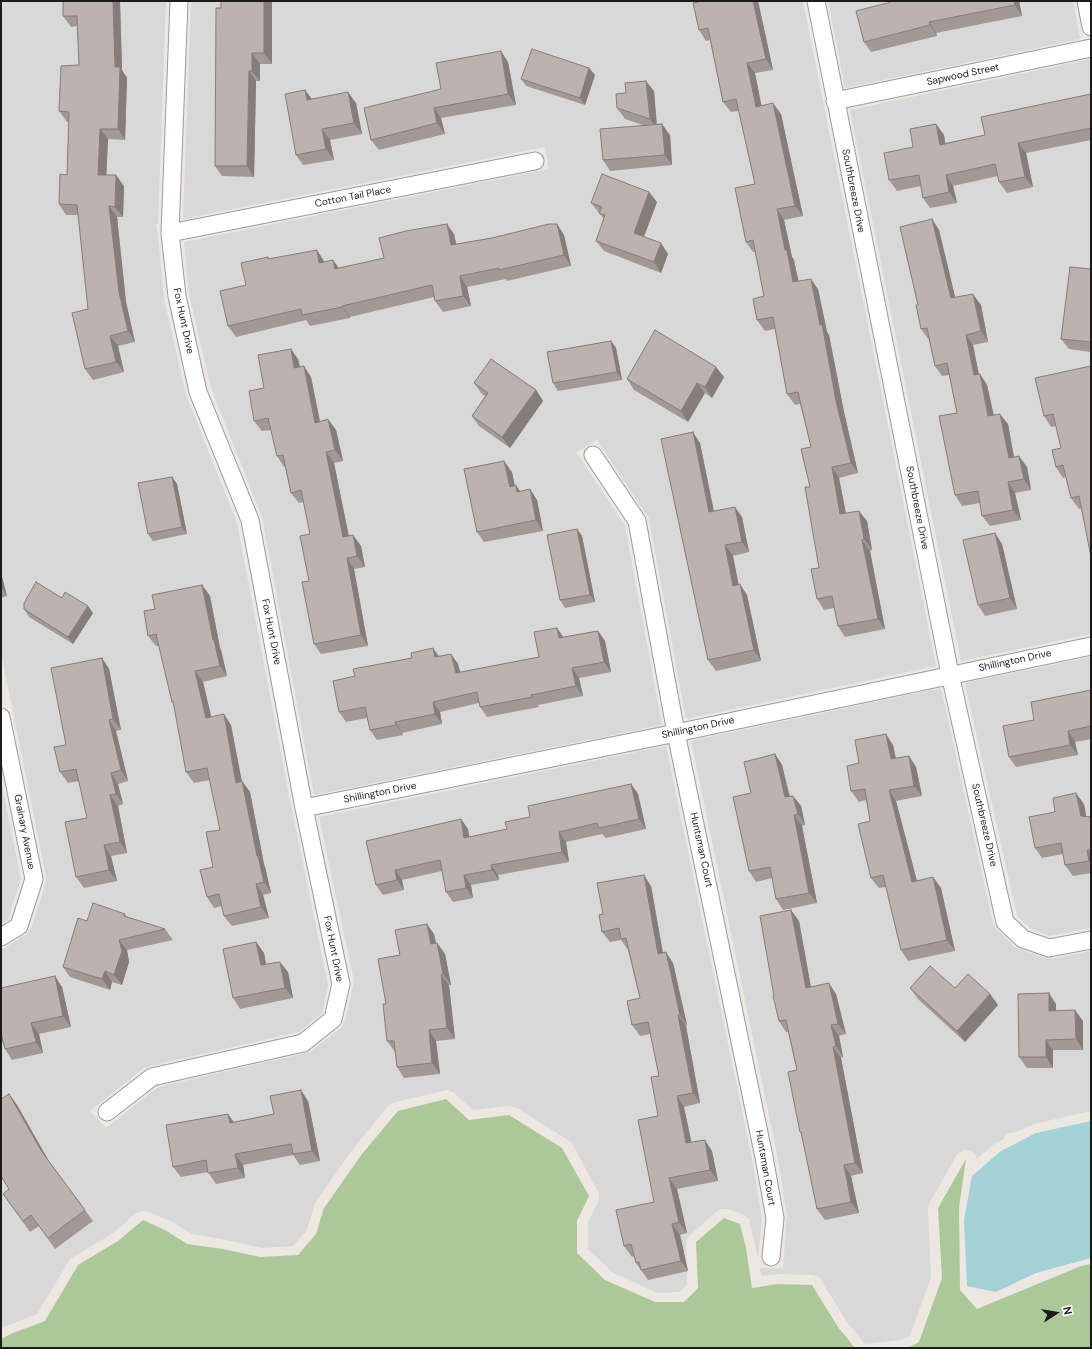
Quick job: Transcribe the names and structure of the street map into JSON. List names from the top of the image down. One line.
{"streets":{"street":["Sapwood Street","Southbreeze Drive","Cotton Tail Place","Fox Hunt Drive","Shillington Drive","Grainary Avenue","Huntsman Court"]},"crossings":[["Sapwood Street","Southbreeze Drive"],["Southbreeze Drive","Shillington Drive"],["Cotton Tail Place","Fox Hunt Drive"],["Fox Hunt Drive","Shillington Drive"],["Shillington Drive","Huntsman Court"]],"north":"right"}
